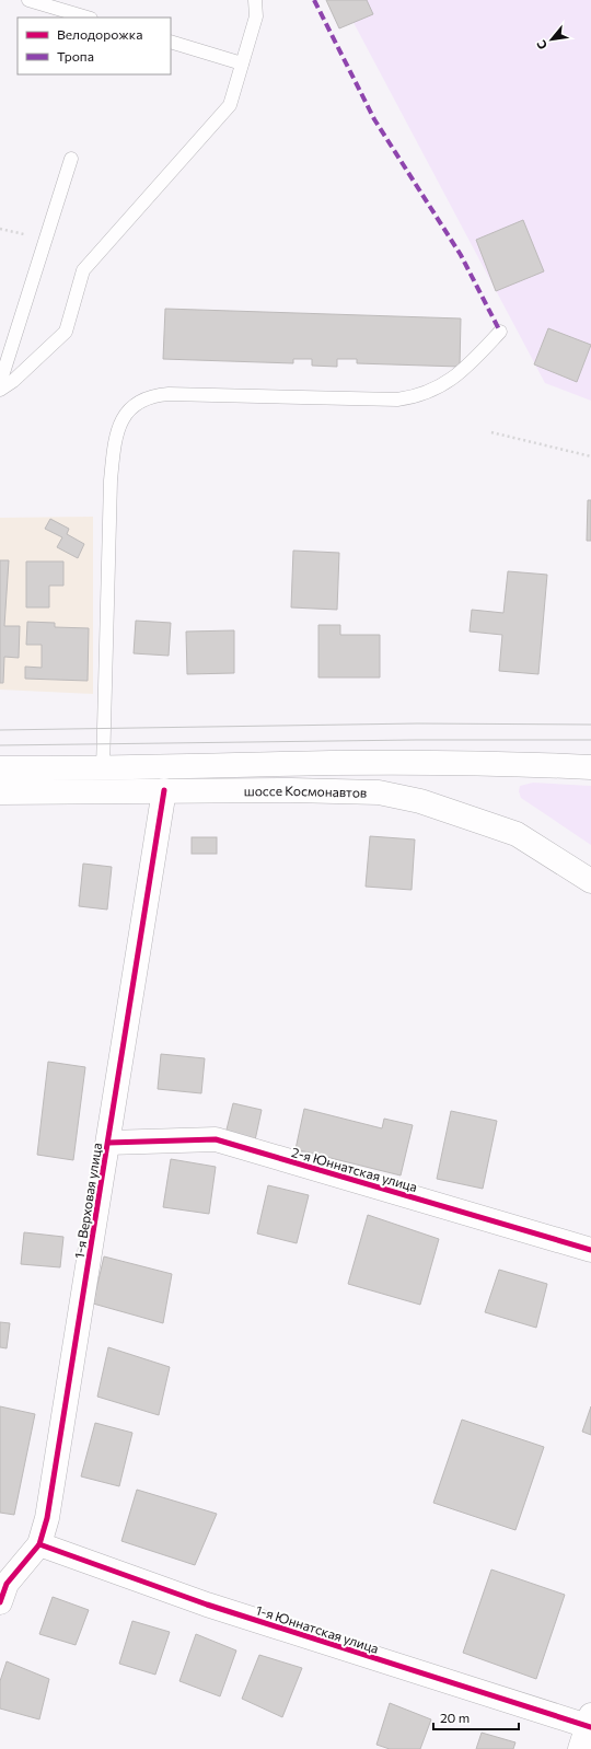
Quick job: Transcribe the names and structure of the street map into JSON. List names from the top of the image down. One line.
{"streets":{"street":["шоссе Космонавтов","2-я Юннатская улица","1-я Верховая улица","1-я Юннатская улица"]},"crossings":[["шоссе Космонавтов","1-я Верховая улица"],["2-я Юннатская улица","1-я Верховая улица"],["1-я Верховая улица","1-я Юннатская улица"]],"legend":["Велодорожка","Тропа"],"scale_bar":"20 m","north":"bottom left"}
